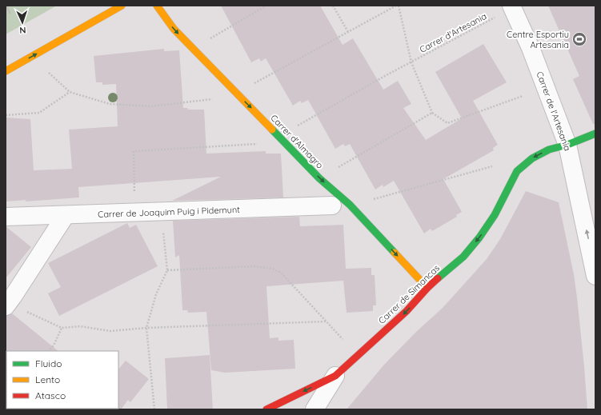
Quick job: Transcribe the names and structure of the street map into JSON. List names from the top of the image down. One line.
{"streets":{"street":["Carrer de l'Artesania","Carrer d'Almagro","Carrer de Joaquim Puig i Pidemunt","Carrer de Simancas"],"path":["Carrer d'Artesania"]},"crossings":[["Carrer d'Artesania","Carrer d'Almagro"],["Carrer de l'Artesania","Carrer de Simancas"],["Carrer d'Almagro","Carrer de Simancas"]],"one_way":["Carrer de l'Artesania","Carrer d'Almagro","Carrer de Simancas"],"places":{"sports":["Centre Esportiu Artesania"]},"legend":["Fluido","Lento","Atasco"],"north":"bottom"}
